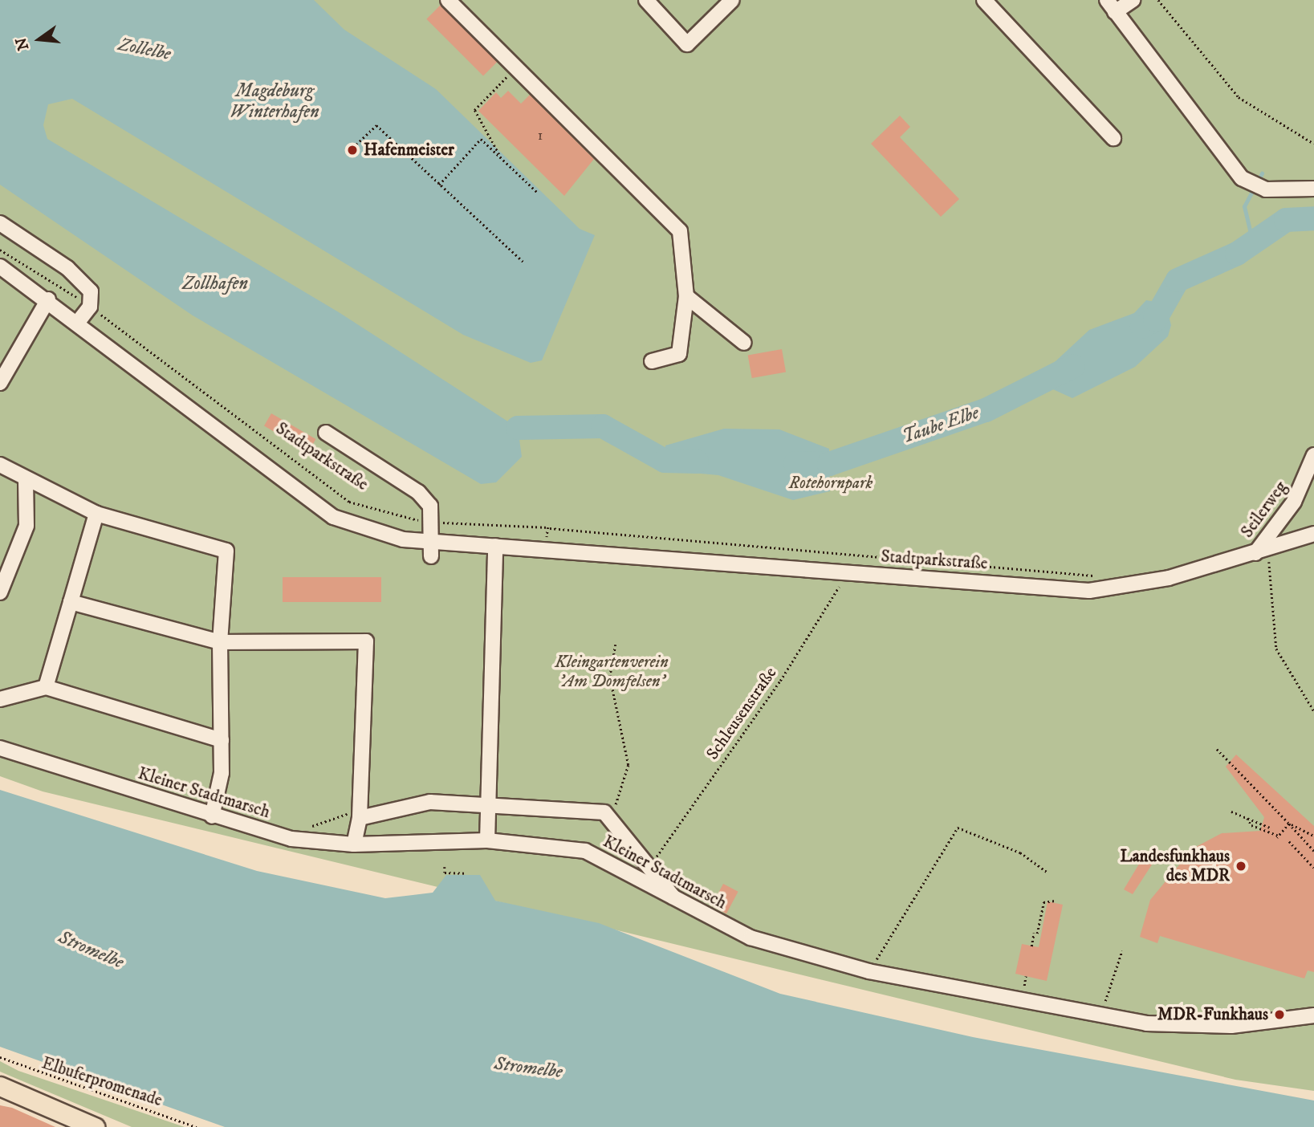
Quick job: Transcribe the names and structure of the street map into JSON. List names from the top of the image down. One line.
{"streets":{"street":["Stadtparkstraße","Seilerweg","Kleiner Stadtmarsch"],"path":["Schleusenstraße","Elbuferpromenade"]},"crossings":[["Stadtparkstraße","Seilerweg"],["Stadtparkstraße","Schleusenstraße"]],"water":["Zollelbe","Magdeburg Winterhafen","Zollhafen","Taube Elbe","Stromelbe"],"parks":["Rotehornpark","Kleingartenverein 'Am Domfelsen'"],"places":["Hafenmeister","Landesfunkhaus des MDR","MDR-Funkhaus"],"house_numbers":["1"],"north":"left"}
